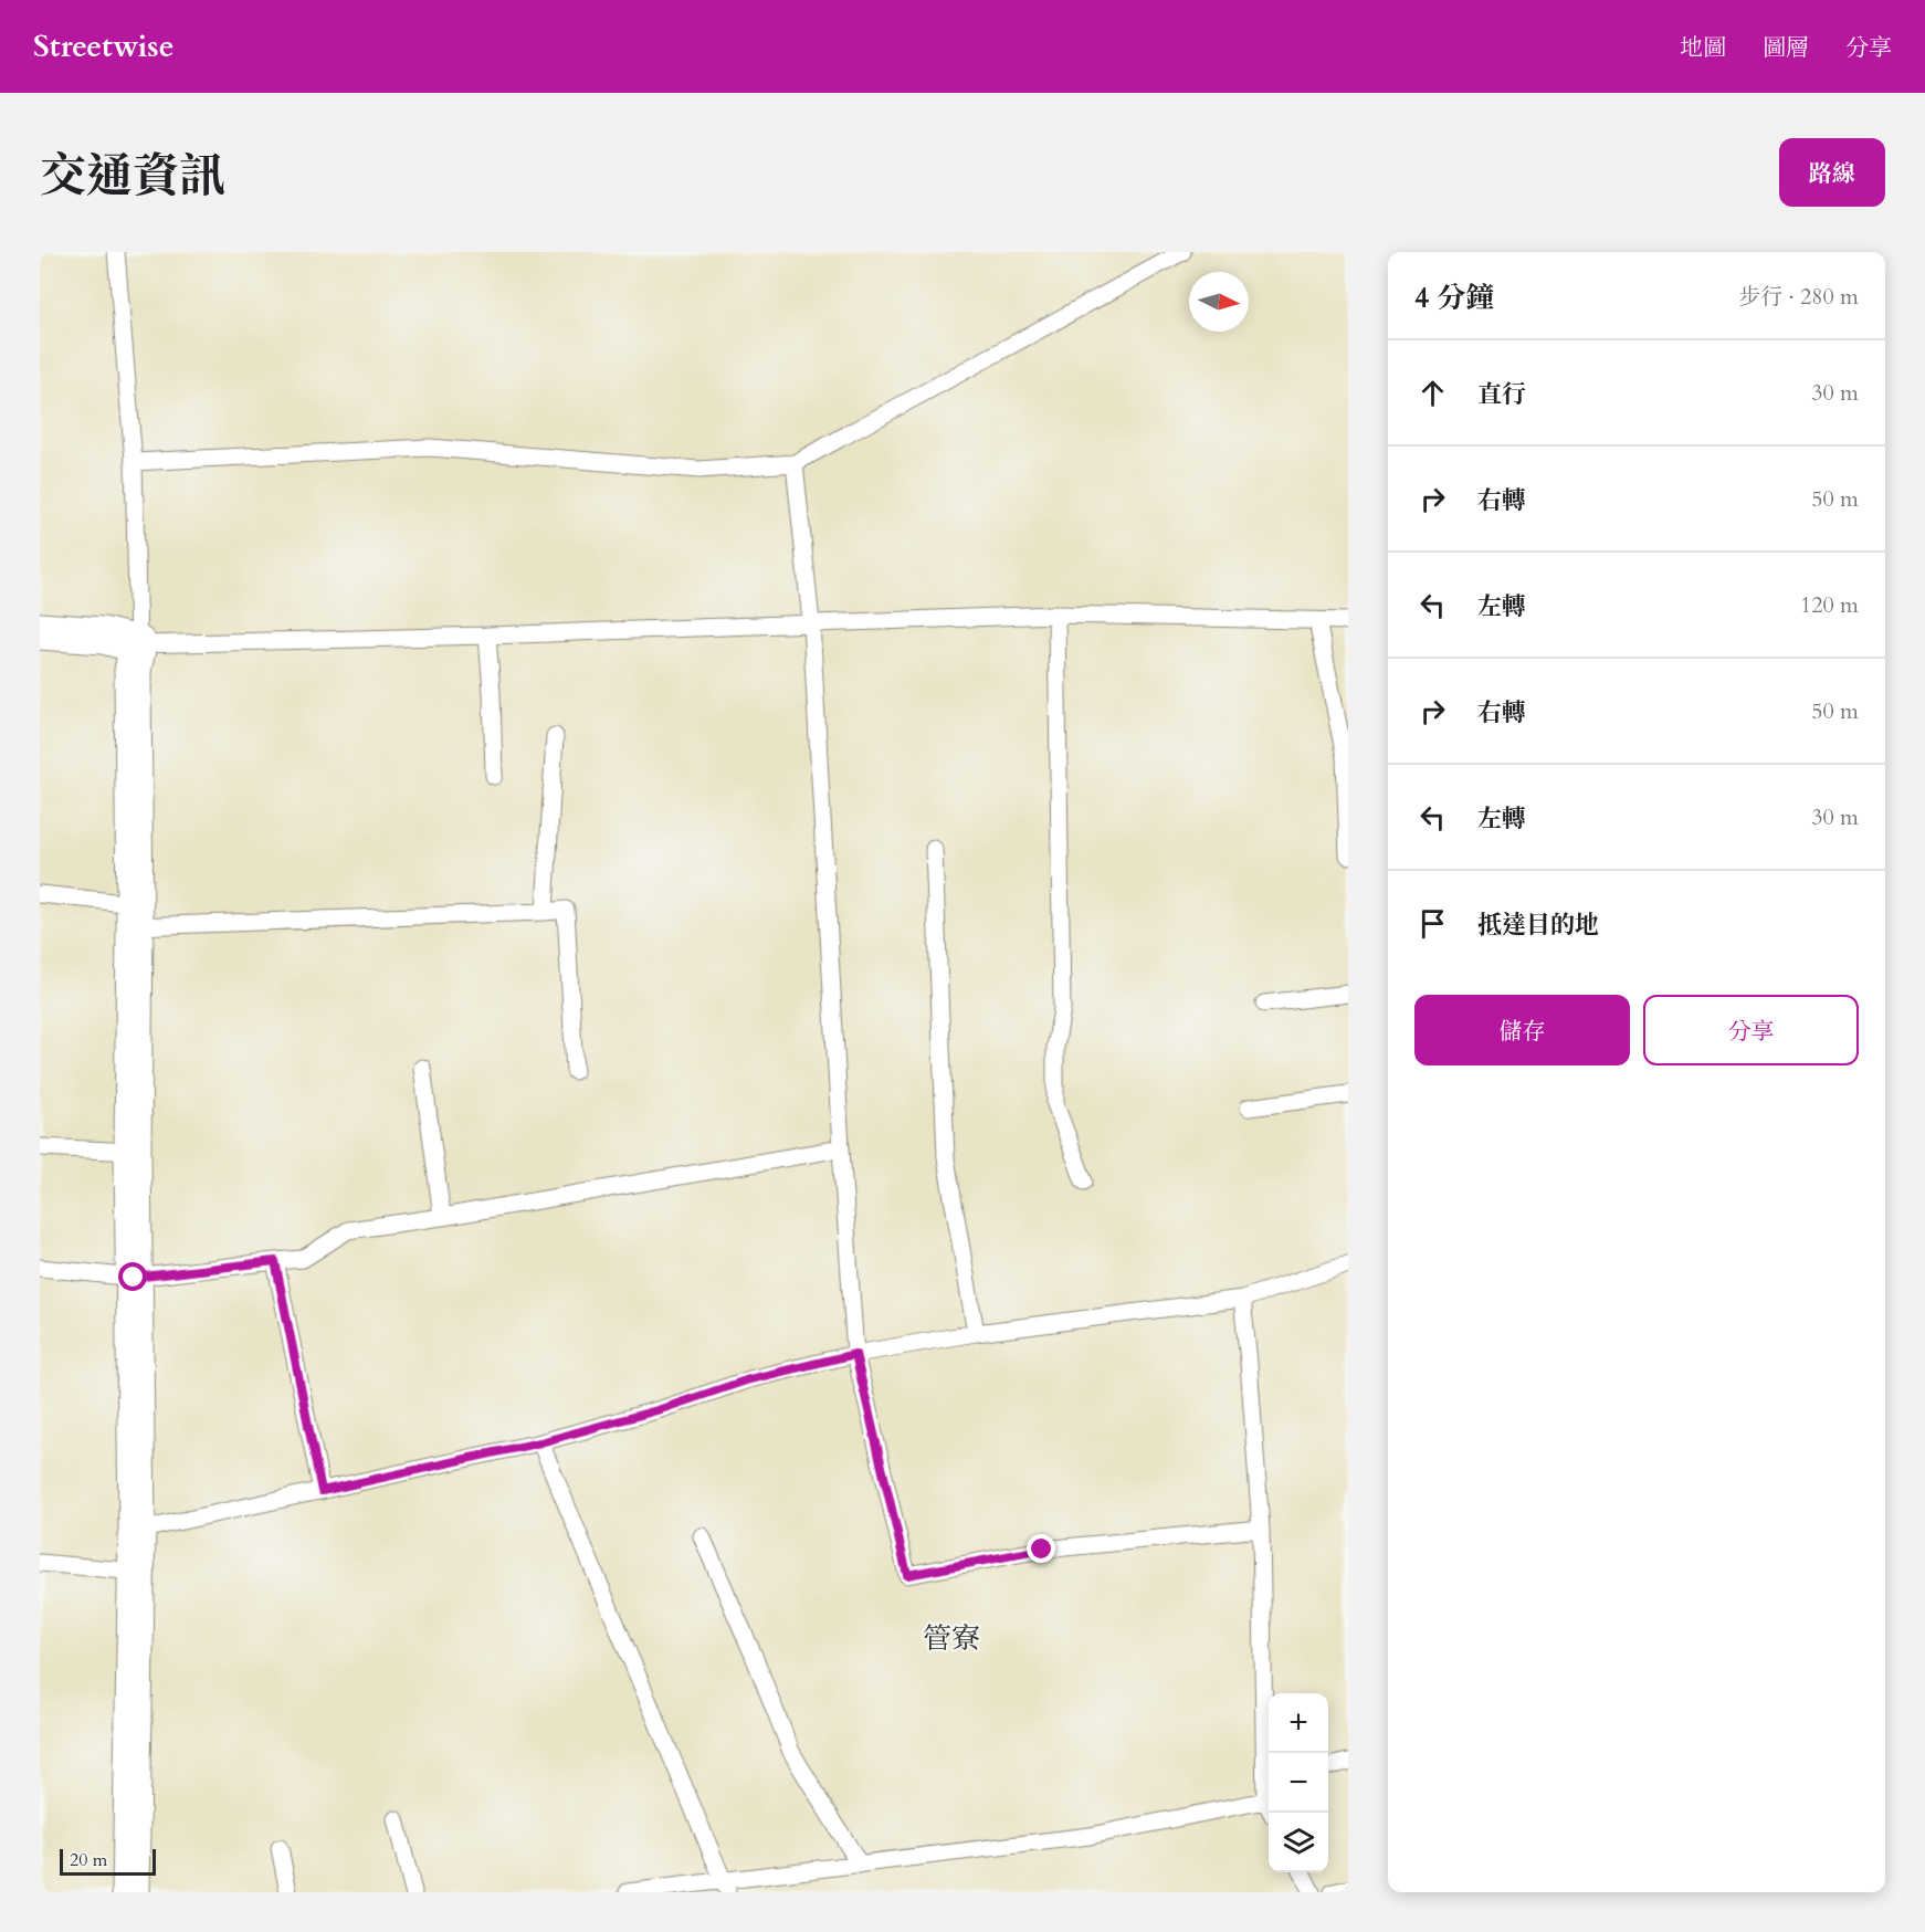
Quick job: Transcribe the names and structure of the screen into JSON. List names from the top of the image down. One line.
{"districts":["管寮"],"scale_bar":"20 m","north":"right","page":{"header":"Streetwise","nav":["地圖","圖層","分享"],"title":"交通資訊","buttons":["路線",["儲存","分享"]],"heading":["4 分鐘","步行 · 280 m"],"list":[["直行","30 m"],["右轉","50 m"],["左轉","120 m"],["右轉","50 m"],["左轉","30 m"],"抵達目的地"],"map_buttons":["+","−"],"scale":"20 m"}}
